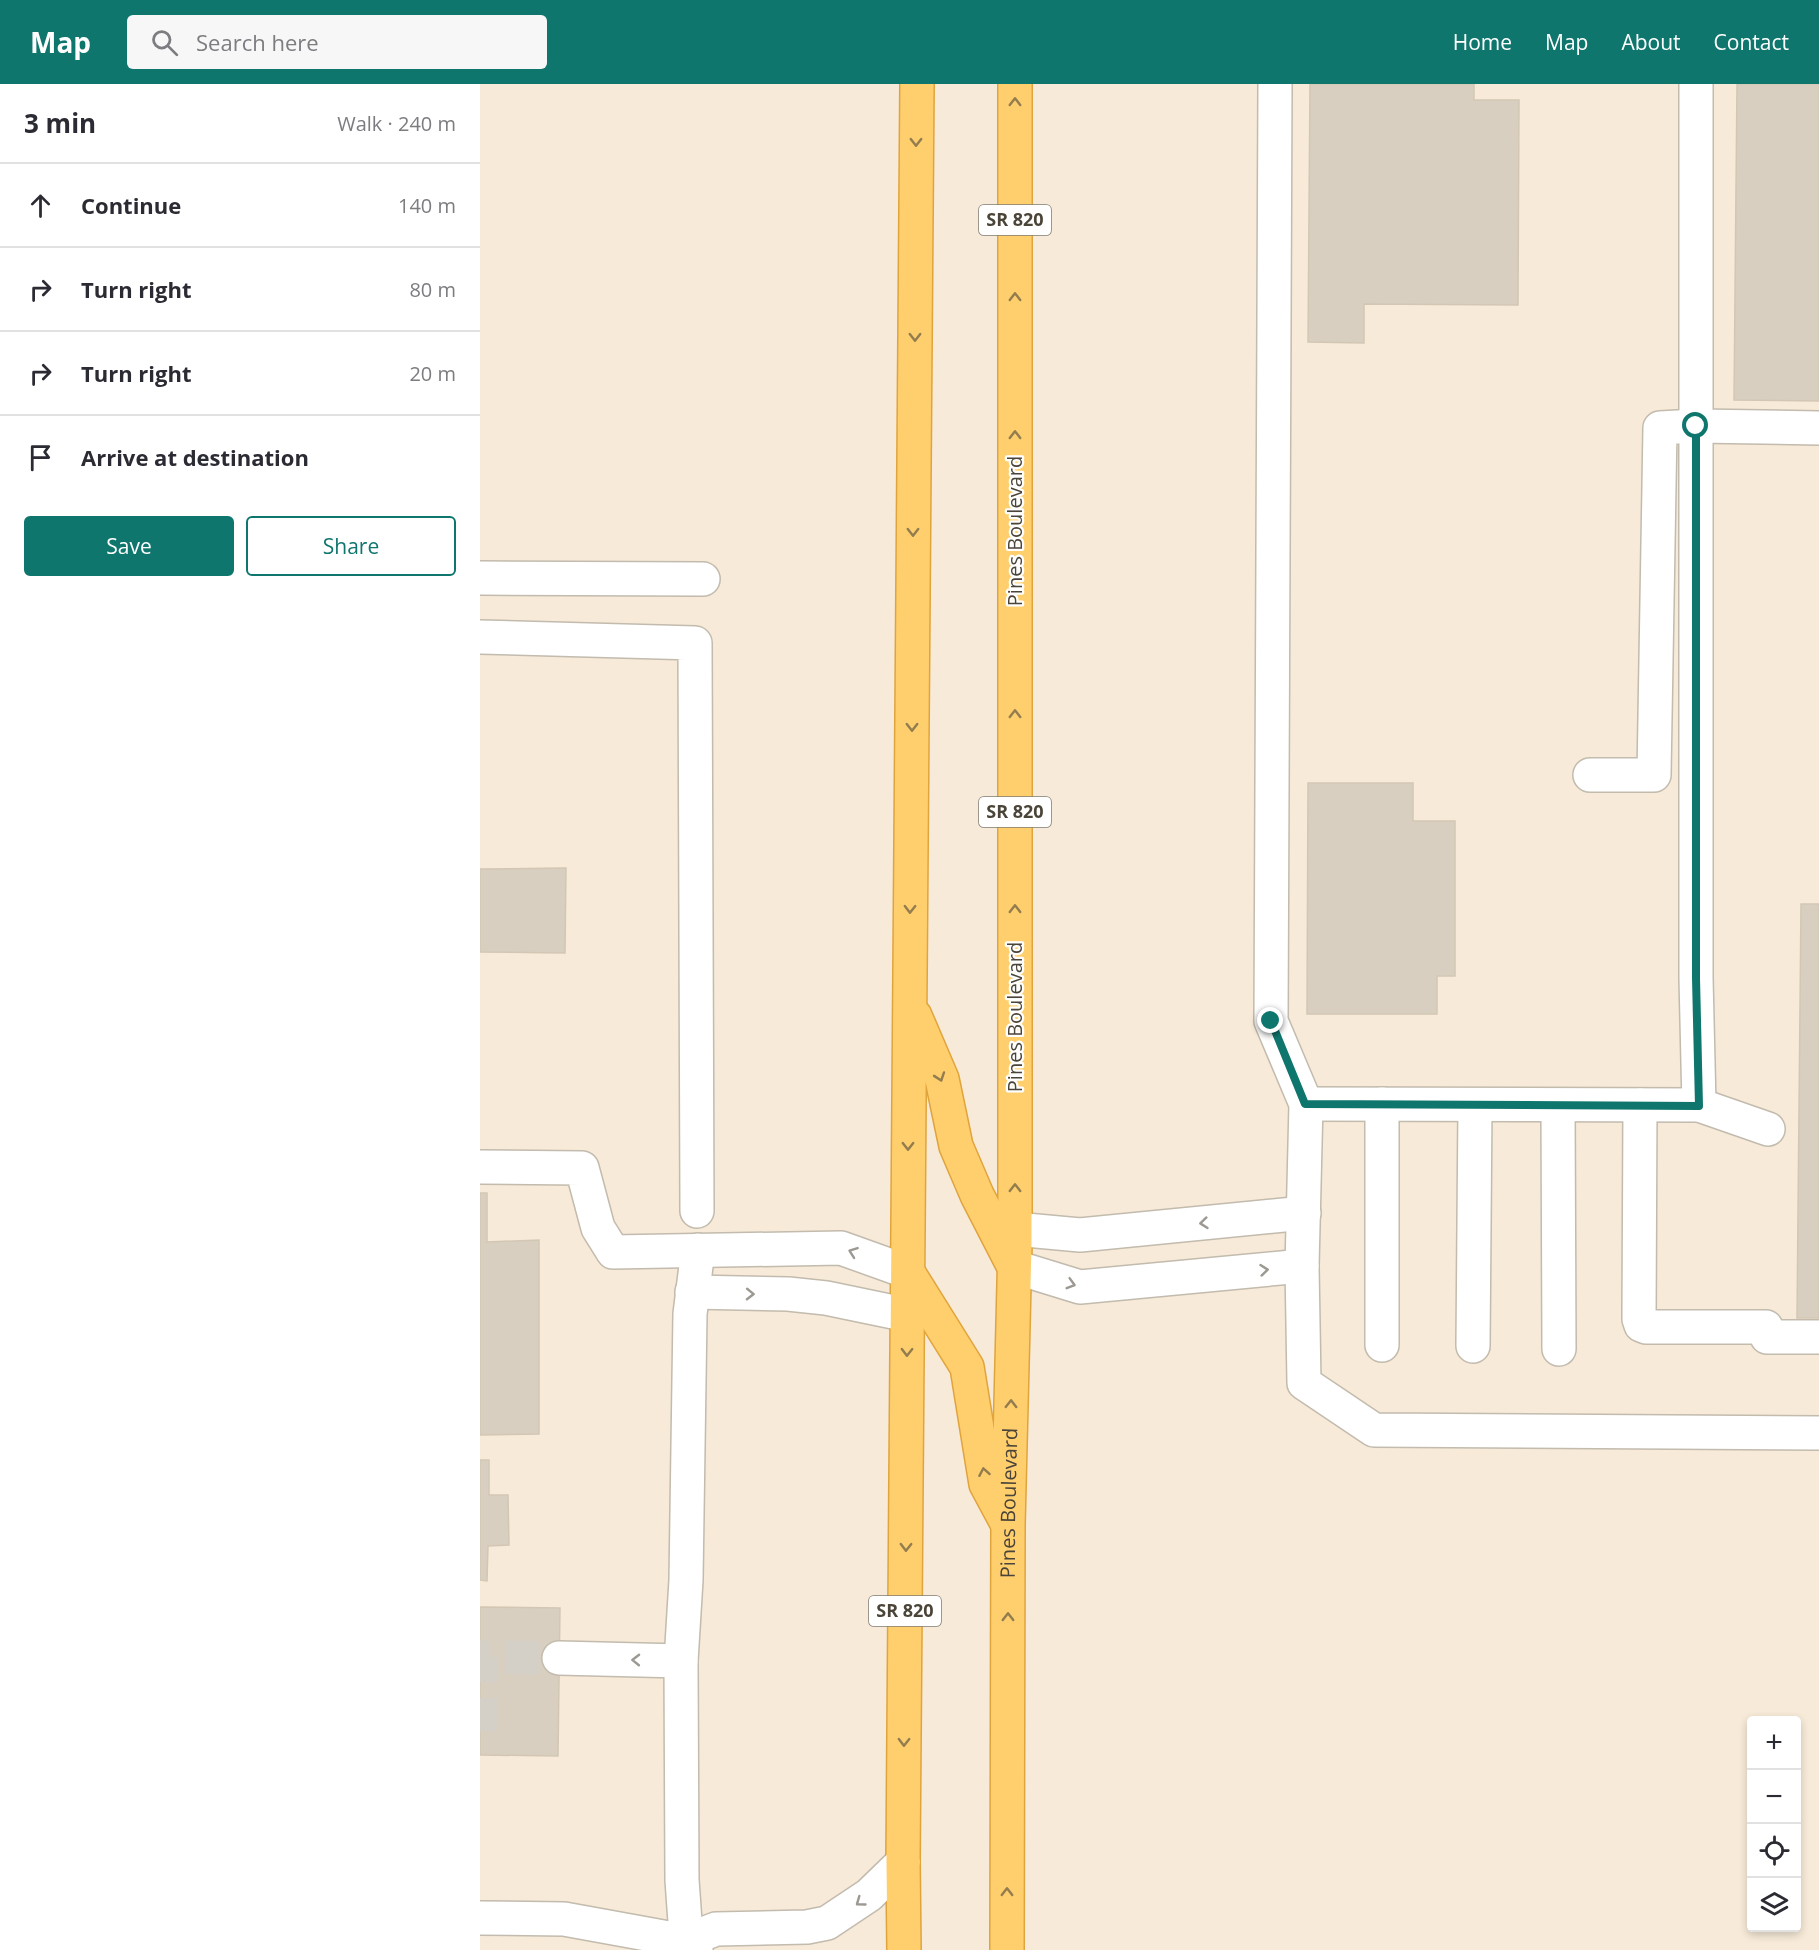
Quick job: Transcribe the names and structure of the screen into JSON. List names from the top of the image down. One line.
{"streets":{"highway":["SR 820","Pines Boulevard"]},"page":{"header":"Map","search":"Search here","nav":["Home","Map","About","Contact"],"heading":["3 min","Walk · 240 m"],"list":[["Continue","140 m"],["Turn right","80 m"],["Turn right","20 m"],"Arrive at destination"],"buttons":["Save","Share"],"map_buttons":["+","−"]}}
